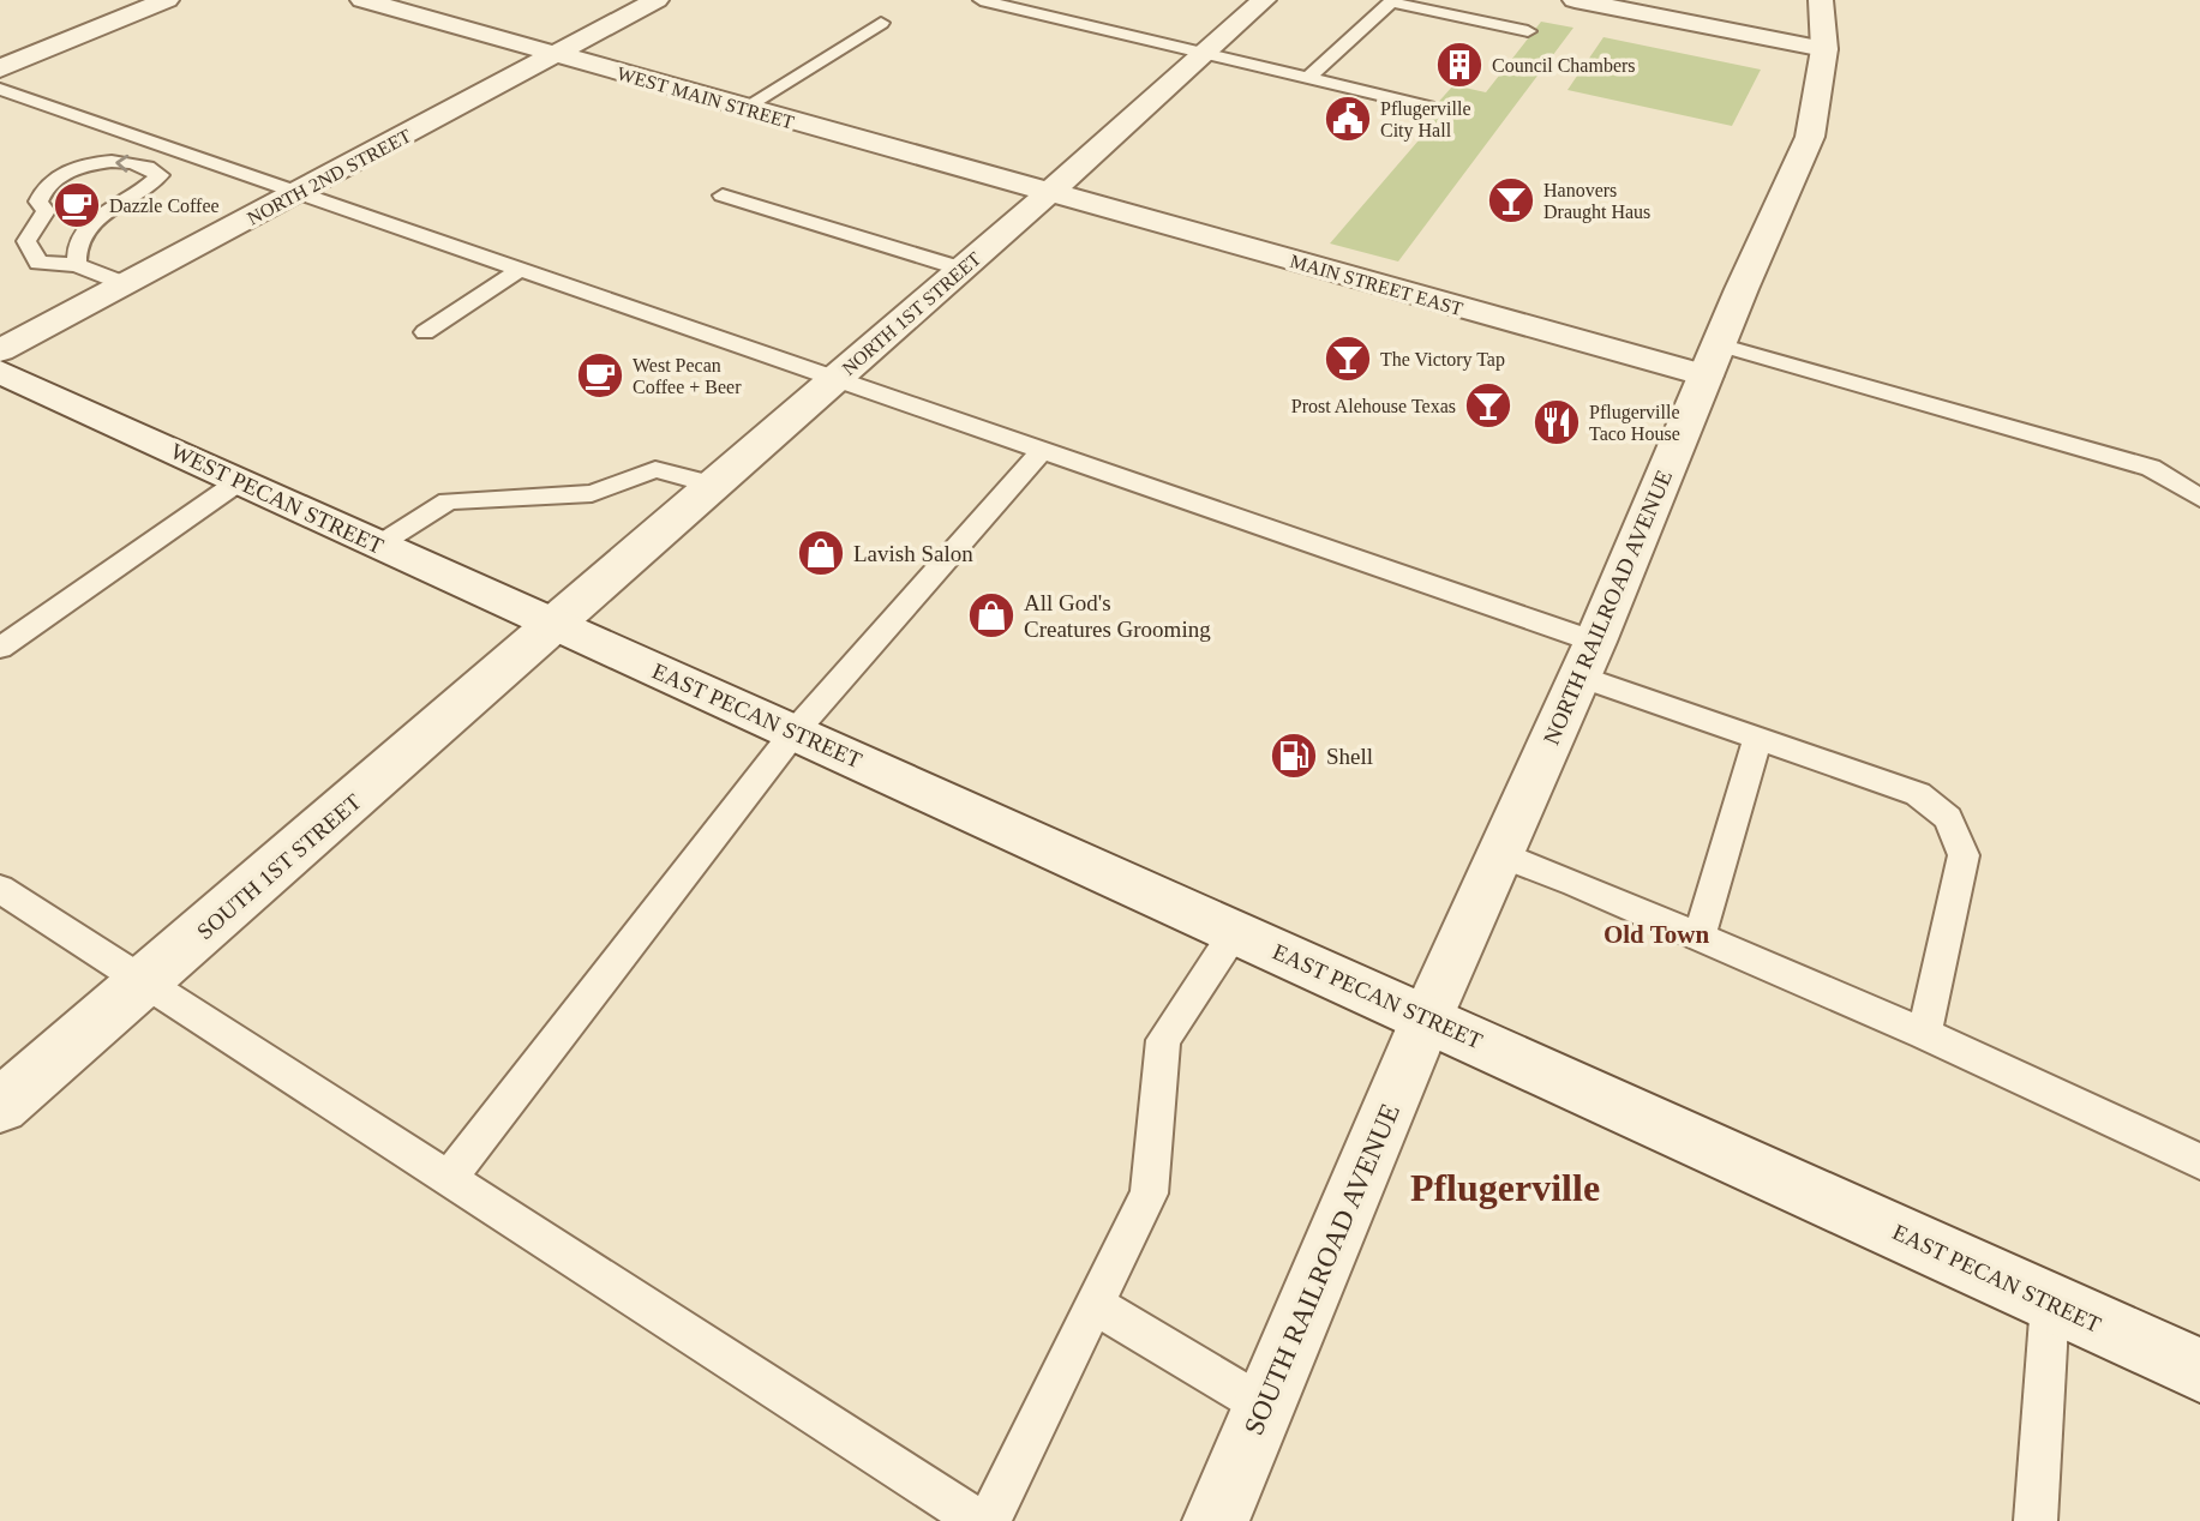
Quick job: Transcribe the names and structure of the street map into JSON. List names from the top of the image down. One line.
{"streets":{"street":["WEST MAIN STREET","NORTH 2ND STREET","MAIN STREET EAST","NORTH 1ST STREET","WEST PECAN STREET","NORTH RAILROAD AVENUE","EAST PECAN STREET","SOUTH 1ST STREET","SOUTH RAILROAD AVENUE"]},"crossings":[["WEST MAIN STREET","NORTH 2ND STREET"],["WEST MAIN STREET","MAIN STREET EAST"],["WEST MAIN STREET","NORTH 1ST STREET"],["MAIN STREET EAST","NORTH 1ST STREET"],["MAIN STREET EAST","NORTH RAILROAD AVENUE"],["NORTH 1ST STREET","WEST PECAN STREET"],["NORTH 1ST STREET","EAST PECAN STREET"],["NORTH 1ST STREET","SOUTH 1ST STREET"],["WEST PECAN STREET","EAST PECAN STREET"],["WEST PECAN STREET","SOUTH 1ST STREET"],["NORTH RAILROAD AVENUE","EAST PECAN STREET"],["NORTH RAILROAD AVENUE","SOUTH RAILROAD AVENUE"],["EAST PECAN STREET","SOUTH 1ST STREET"],["EAST PECAN STREET","SOUTH RAILROAD AVENUE"]],"districts":["Old Town","Pflugerville"],"places":{"building":["Council Chambers"],"public building":["Pflugerville City Hall"],"bar":["Hanovers Draught Haus","The Victory Tap","Prost Alehouse Texas"],"cafe":["Dazzle Coffee","West Pecan Coffee + Beer"],"restaurant":["Pflugerville Taco House"],"shop":["Lavish Salon","All God's Creatures Grooming"],"fuel station":["Shell"]}}
